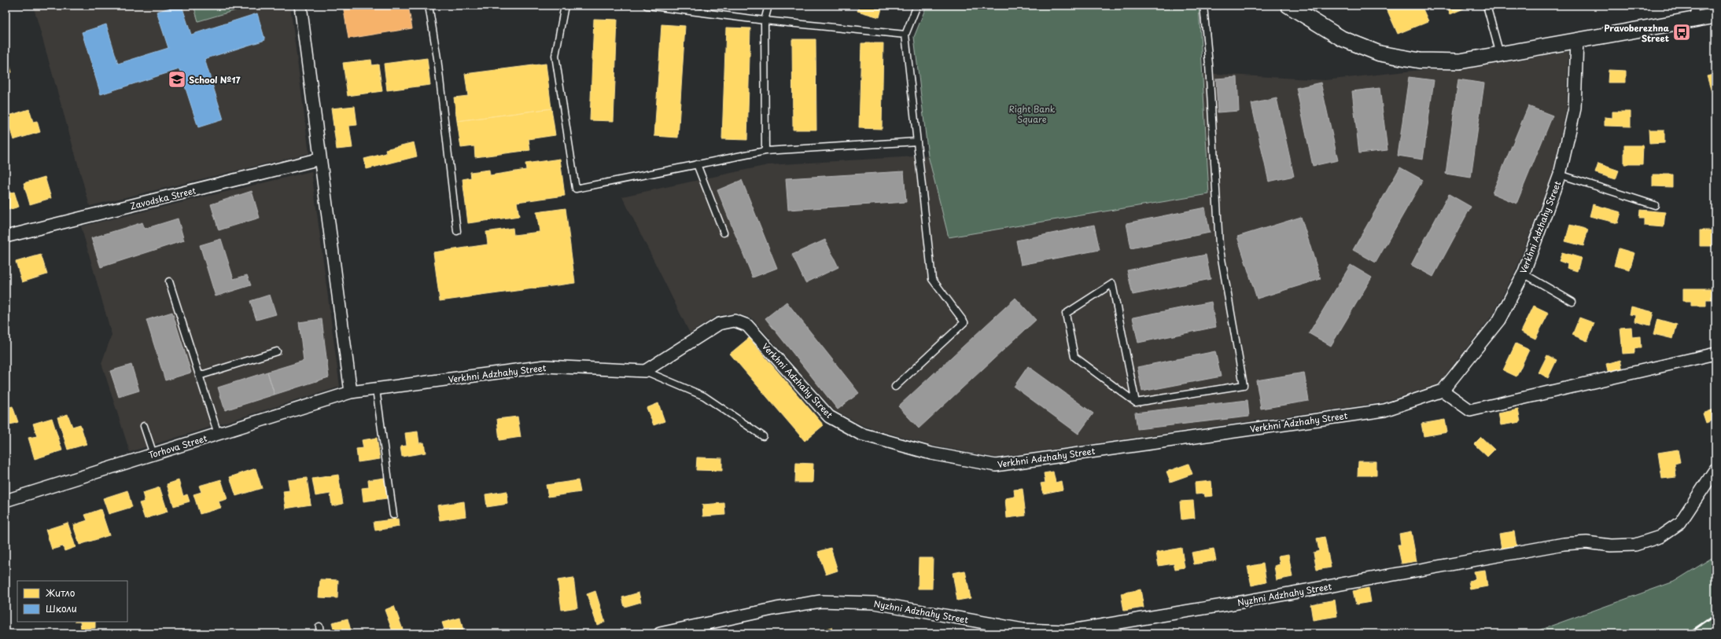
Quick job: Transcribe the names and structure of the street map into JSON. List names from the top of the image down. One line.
{"streets":{"street":["Zavodska Street","Verkhni Adzhahy Street","Torhova Street","Nyzhni Adzhahy Street"]},"crossings":[["Verkhni Adzhahy Street","Torhova Street"]],"parks":["Right Bank Square"],"places":{"bus stop":["Pravoberezhna Street"],"school or university":["School №17"]},"legend":["Житло","Школи"]}
